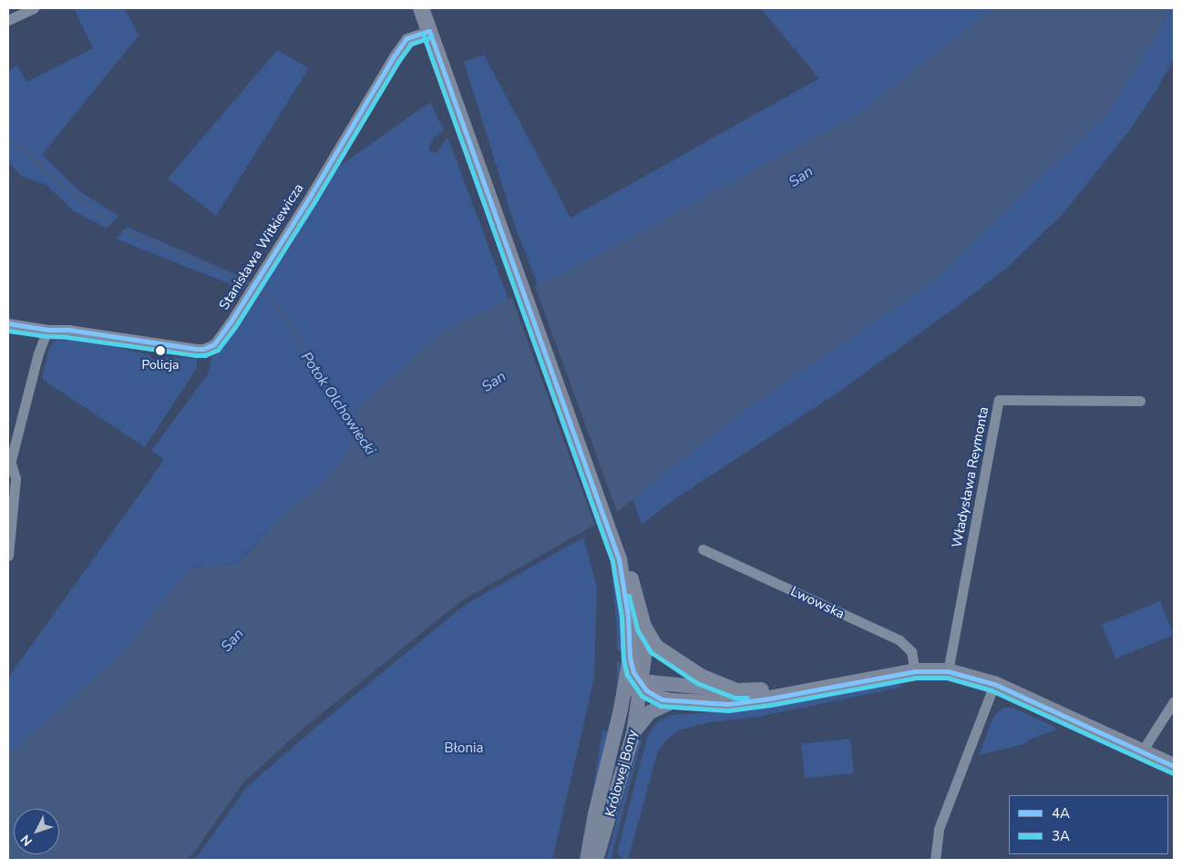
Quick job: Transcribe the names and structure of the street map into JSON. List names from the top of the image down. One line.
{"streets":{"main road":["Królowej Bony"],"street":["Stanisława Witkiewicza","Władysława Reymonta","Lwowska"]},"water":["San","Potok Olchowiecki"],"parks":["Błonia"],"places":["Policja"],"lines":["transit line 4A","transit line 3A"],"legend":["4A","3A"],"north":"bottom left"}
